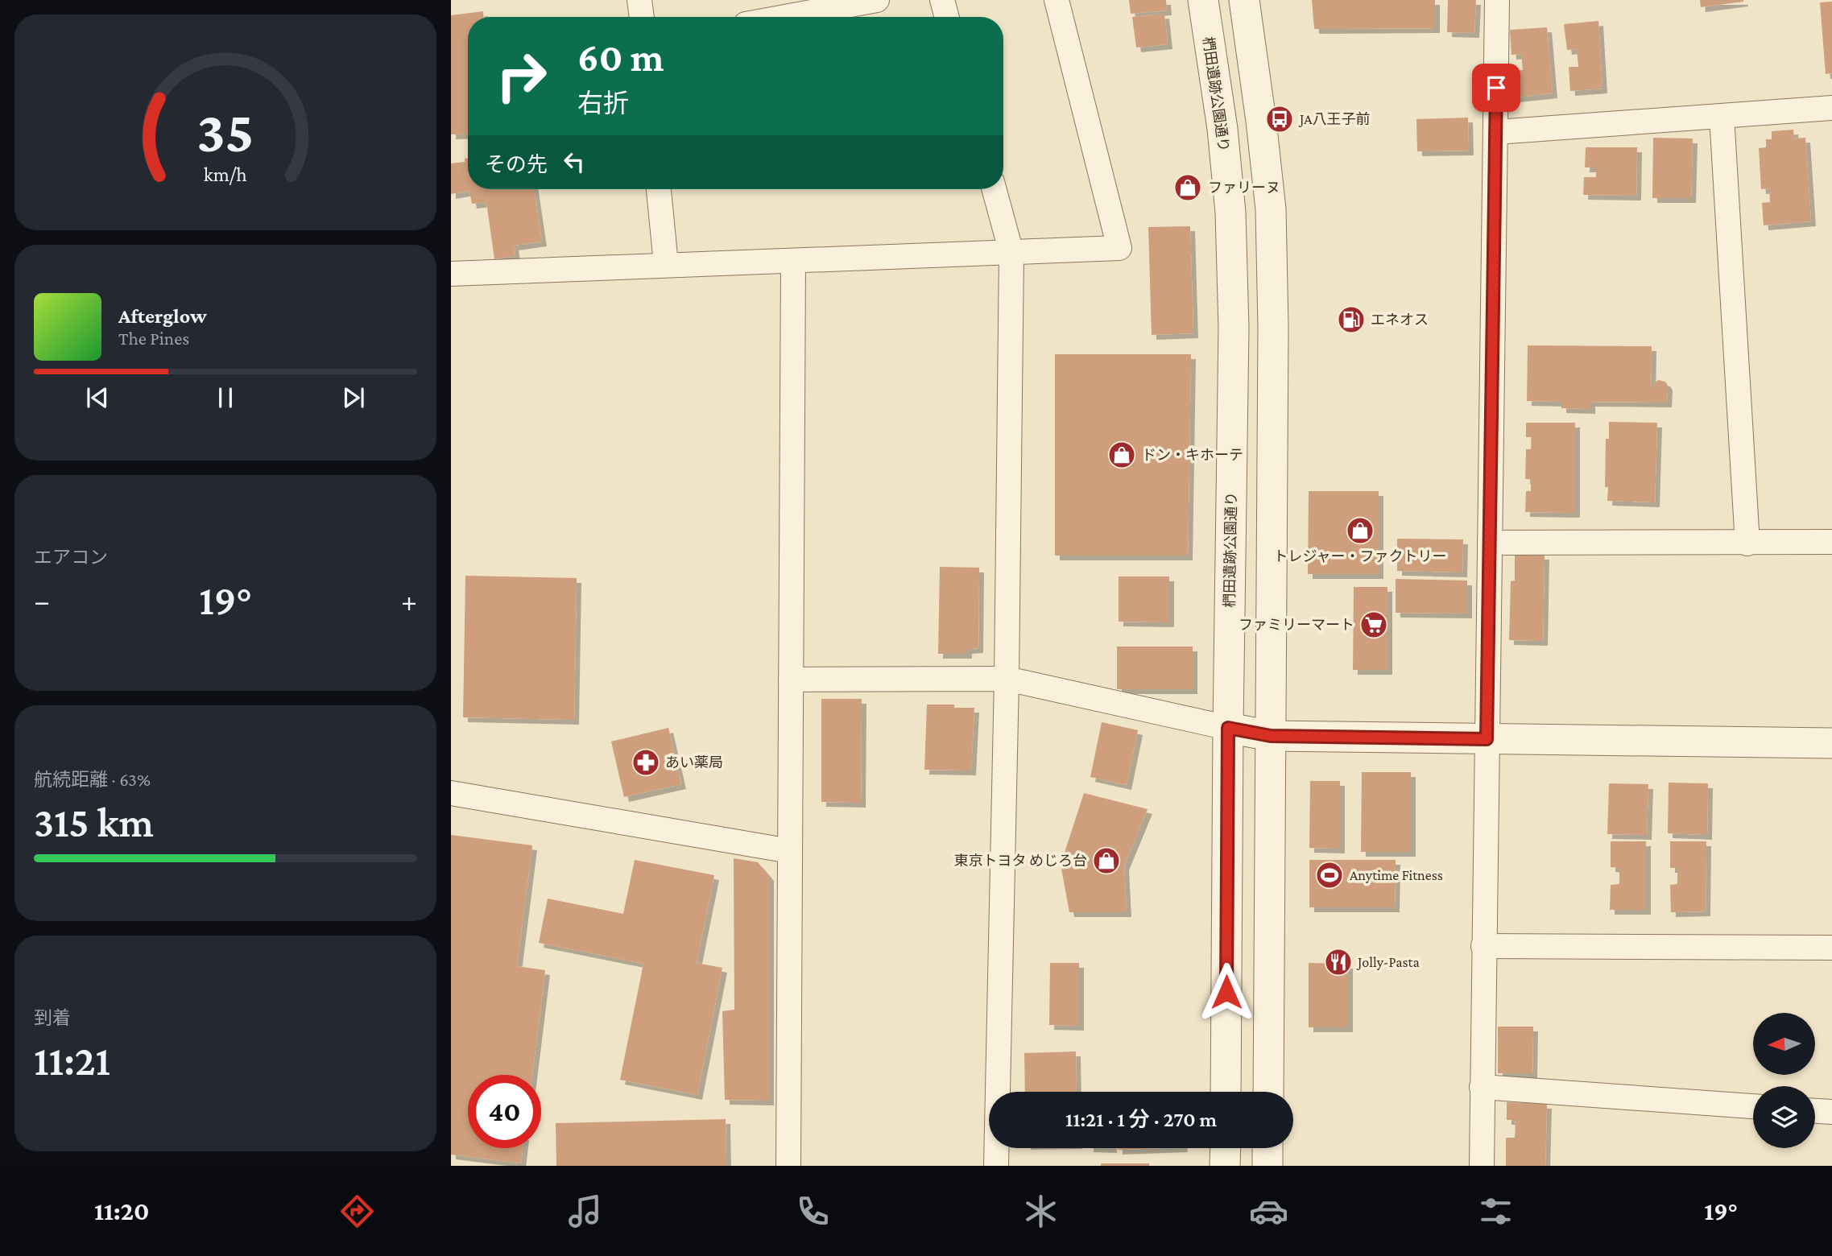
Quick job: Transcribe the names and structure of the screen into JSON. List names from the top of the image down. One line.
{"streets":{"street":["椚田遺跡公園通り"]},"places":{"bus stop":["JA八王子前"],"shop":["ファリーヌ","ドン・キホーテ","トレジャー・ファクトリー","東京トヨタ めじろ台"],"fuel station":["エネオス"],"supermarket":["ファミリーマート"],"pharmacy":["あい薬局"],"sports":["Anytime Fitness"],"restaurant":["Jolly-Pasta"]},"north":"left","page":{"turn":["60 m","右折"],"then":"その先","song":["Afterglow","The Pines"],"tile":["エアコン",["航続距離 · 63%","315 km"],["到着","11:21"]],"heat":["−","19°","+"],"limit":"40","trip":"11:21 · 1 分 · 270 m","tabs":["11:20","19°"],"gauge":["35","km/h"]}}
